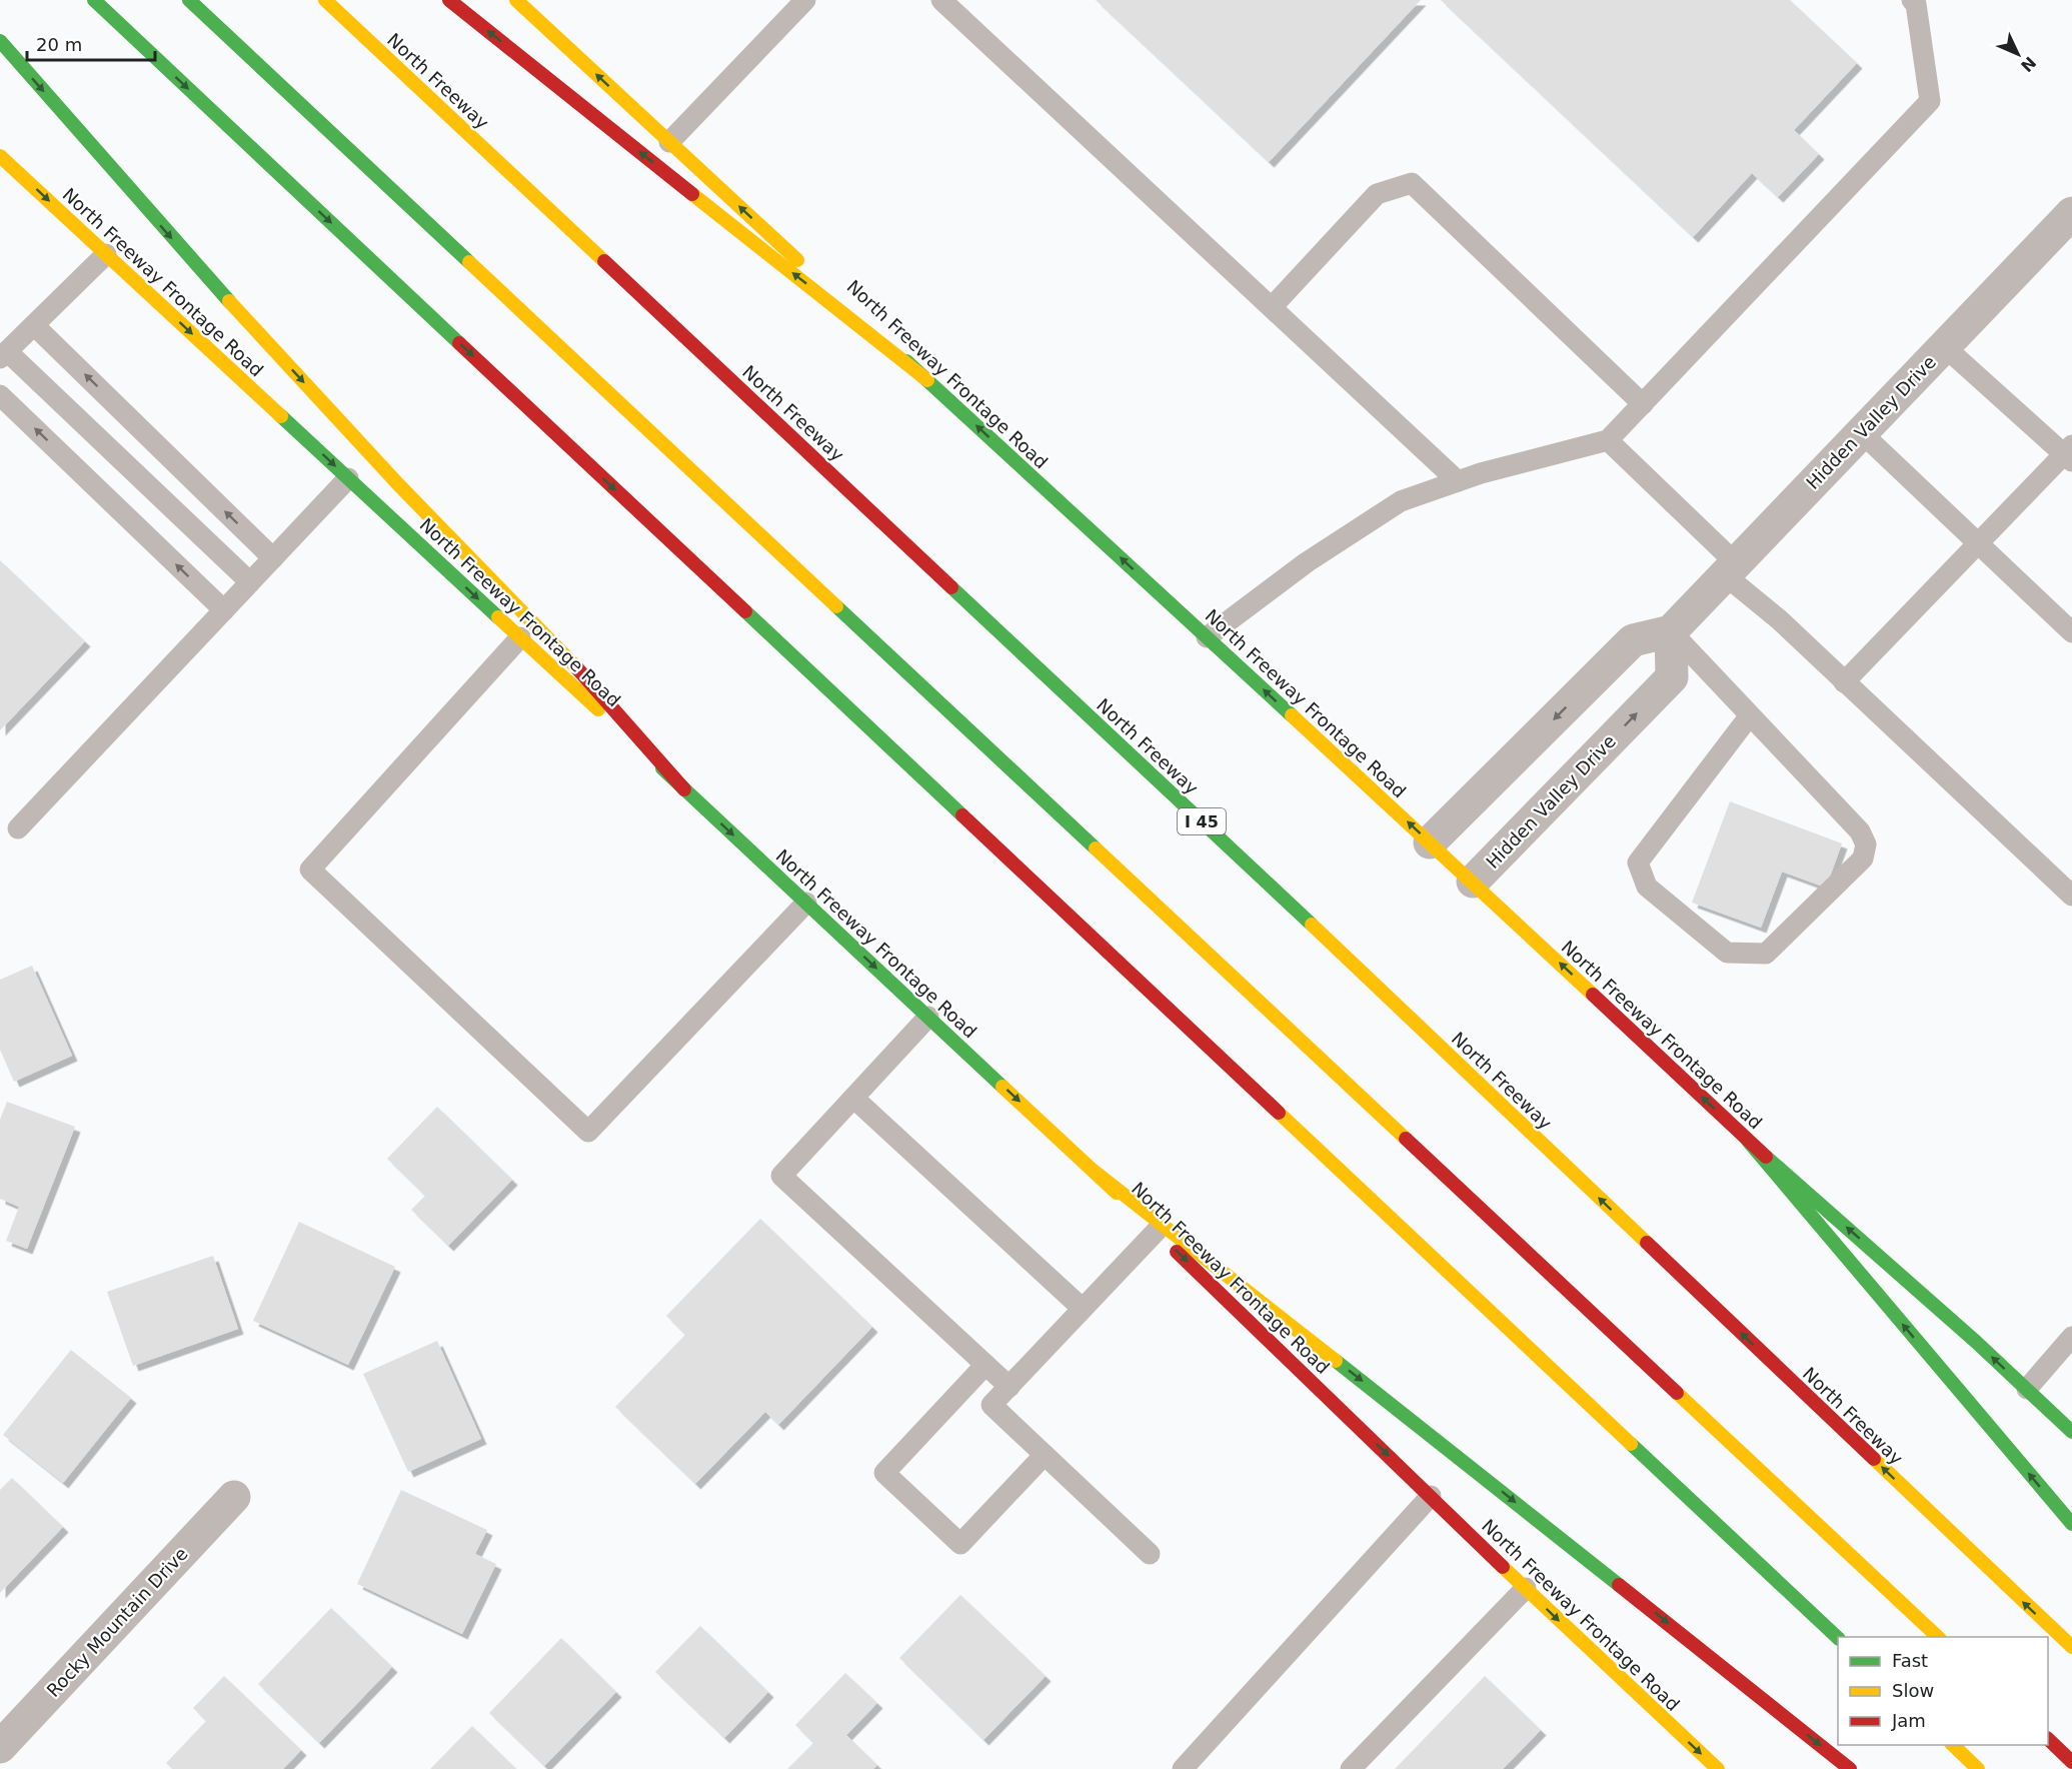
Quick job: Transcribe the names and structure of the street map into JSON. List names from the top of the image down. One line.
{"streets":{"main road":["North Freeway","North Freeway Frontage Road","I 45"],"street":["Hidden Valley Drive","Rocky Mountain Drive"]},"crossings":[["North Freeway Frontage Road","Hidden Valley Drive"]],"legend":["Fast","Slow","Jam"],"scale_bar":"20 m","north":"bottom right"}
